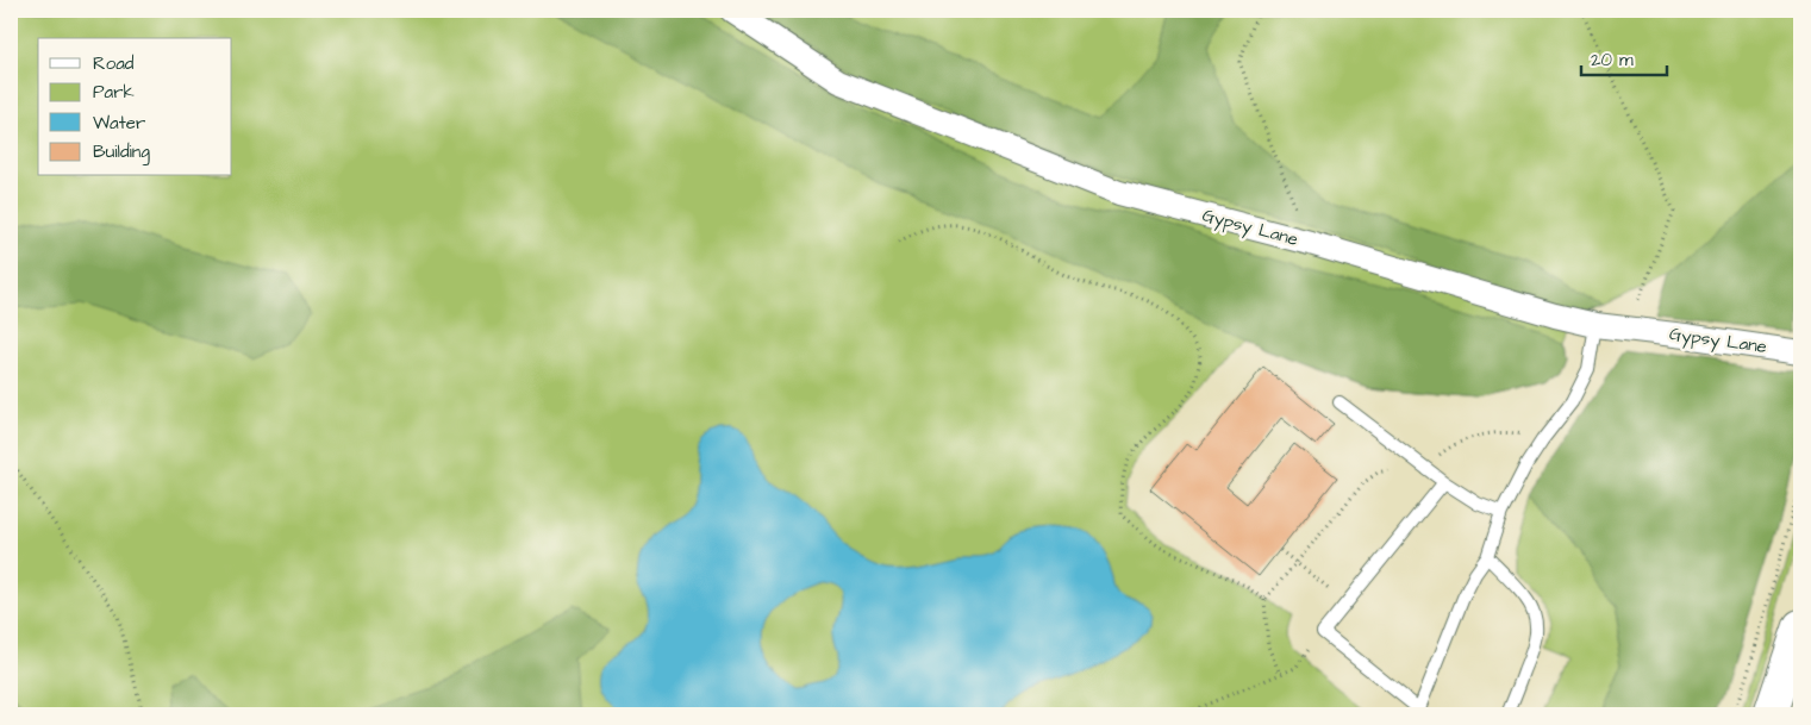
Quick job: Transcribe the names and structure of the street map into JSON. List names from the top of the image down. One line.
{"streets":{"street":["Gypsy Lane"]},"legend":["Road","Park","Water","Building"],"scale_bar":"20 m"}
